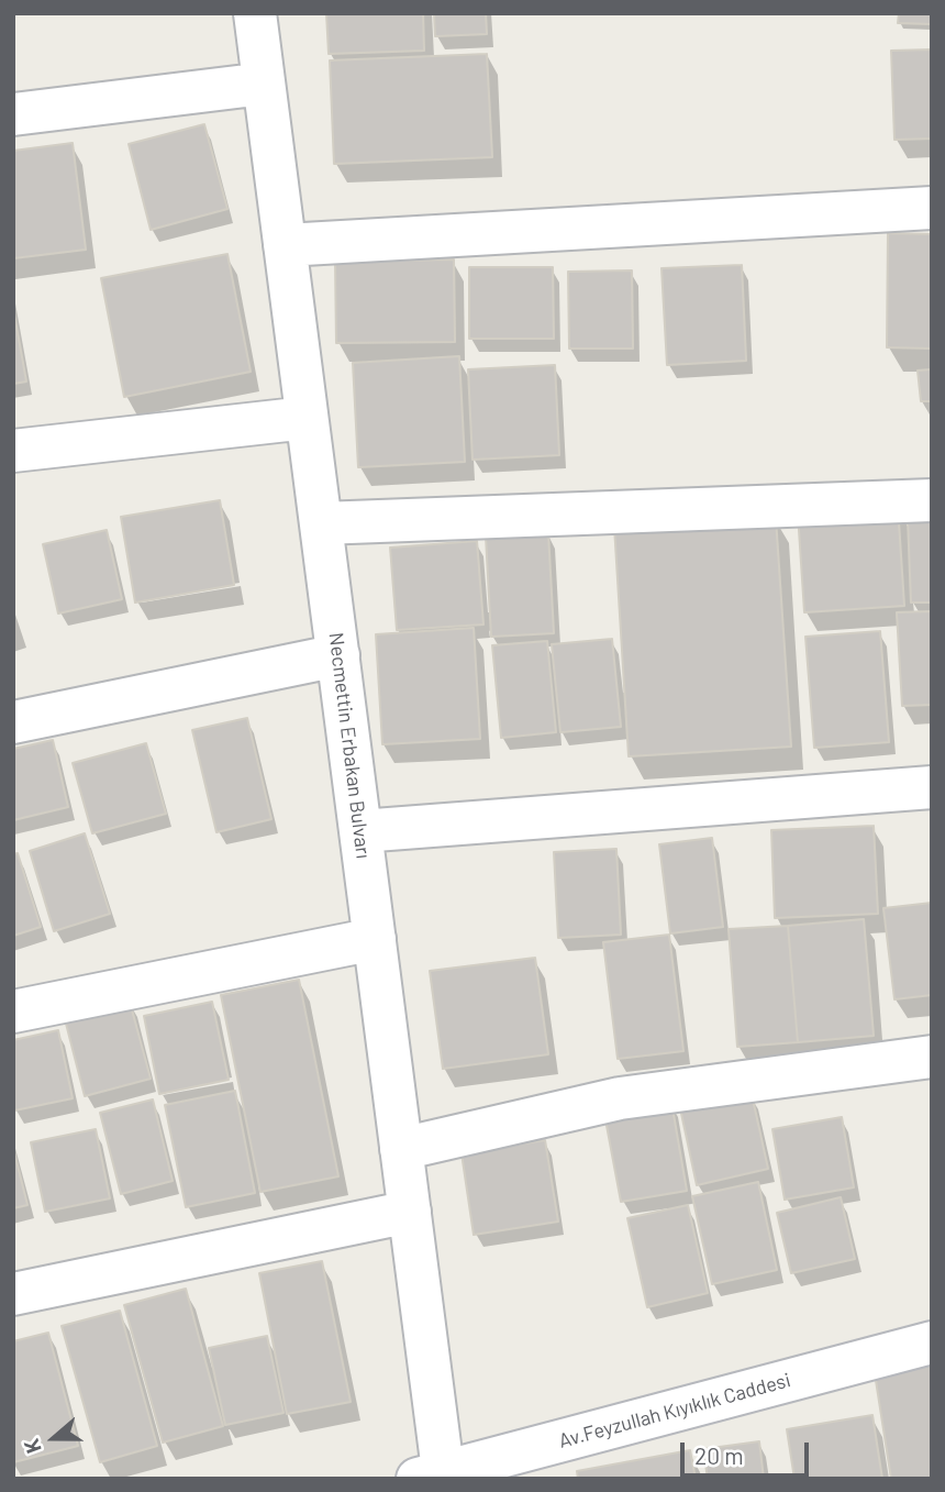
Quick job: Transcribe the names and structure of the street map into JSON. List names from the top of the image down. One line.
{"streets":{"street":["Necmettin Erbakan Bulvarı","Av.Feyzullah Kıyıklık Caddesi"]},"crossings":[["Necmettin Erbakan Bulvarı","Av.Feyzullah Kıyıklık Caddesi"]],"scale_bar":"20 m","north":"left"}
